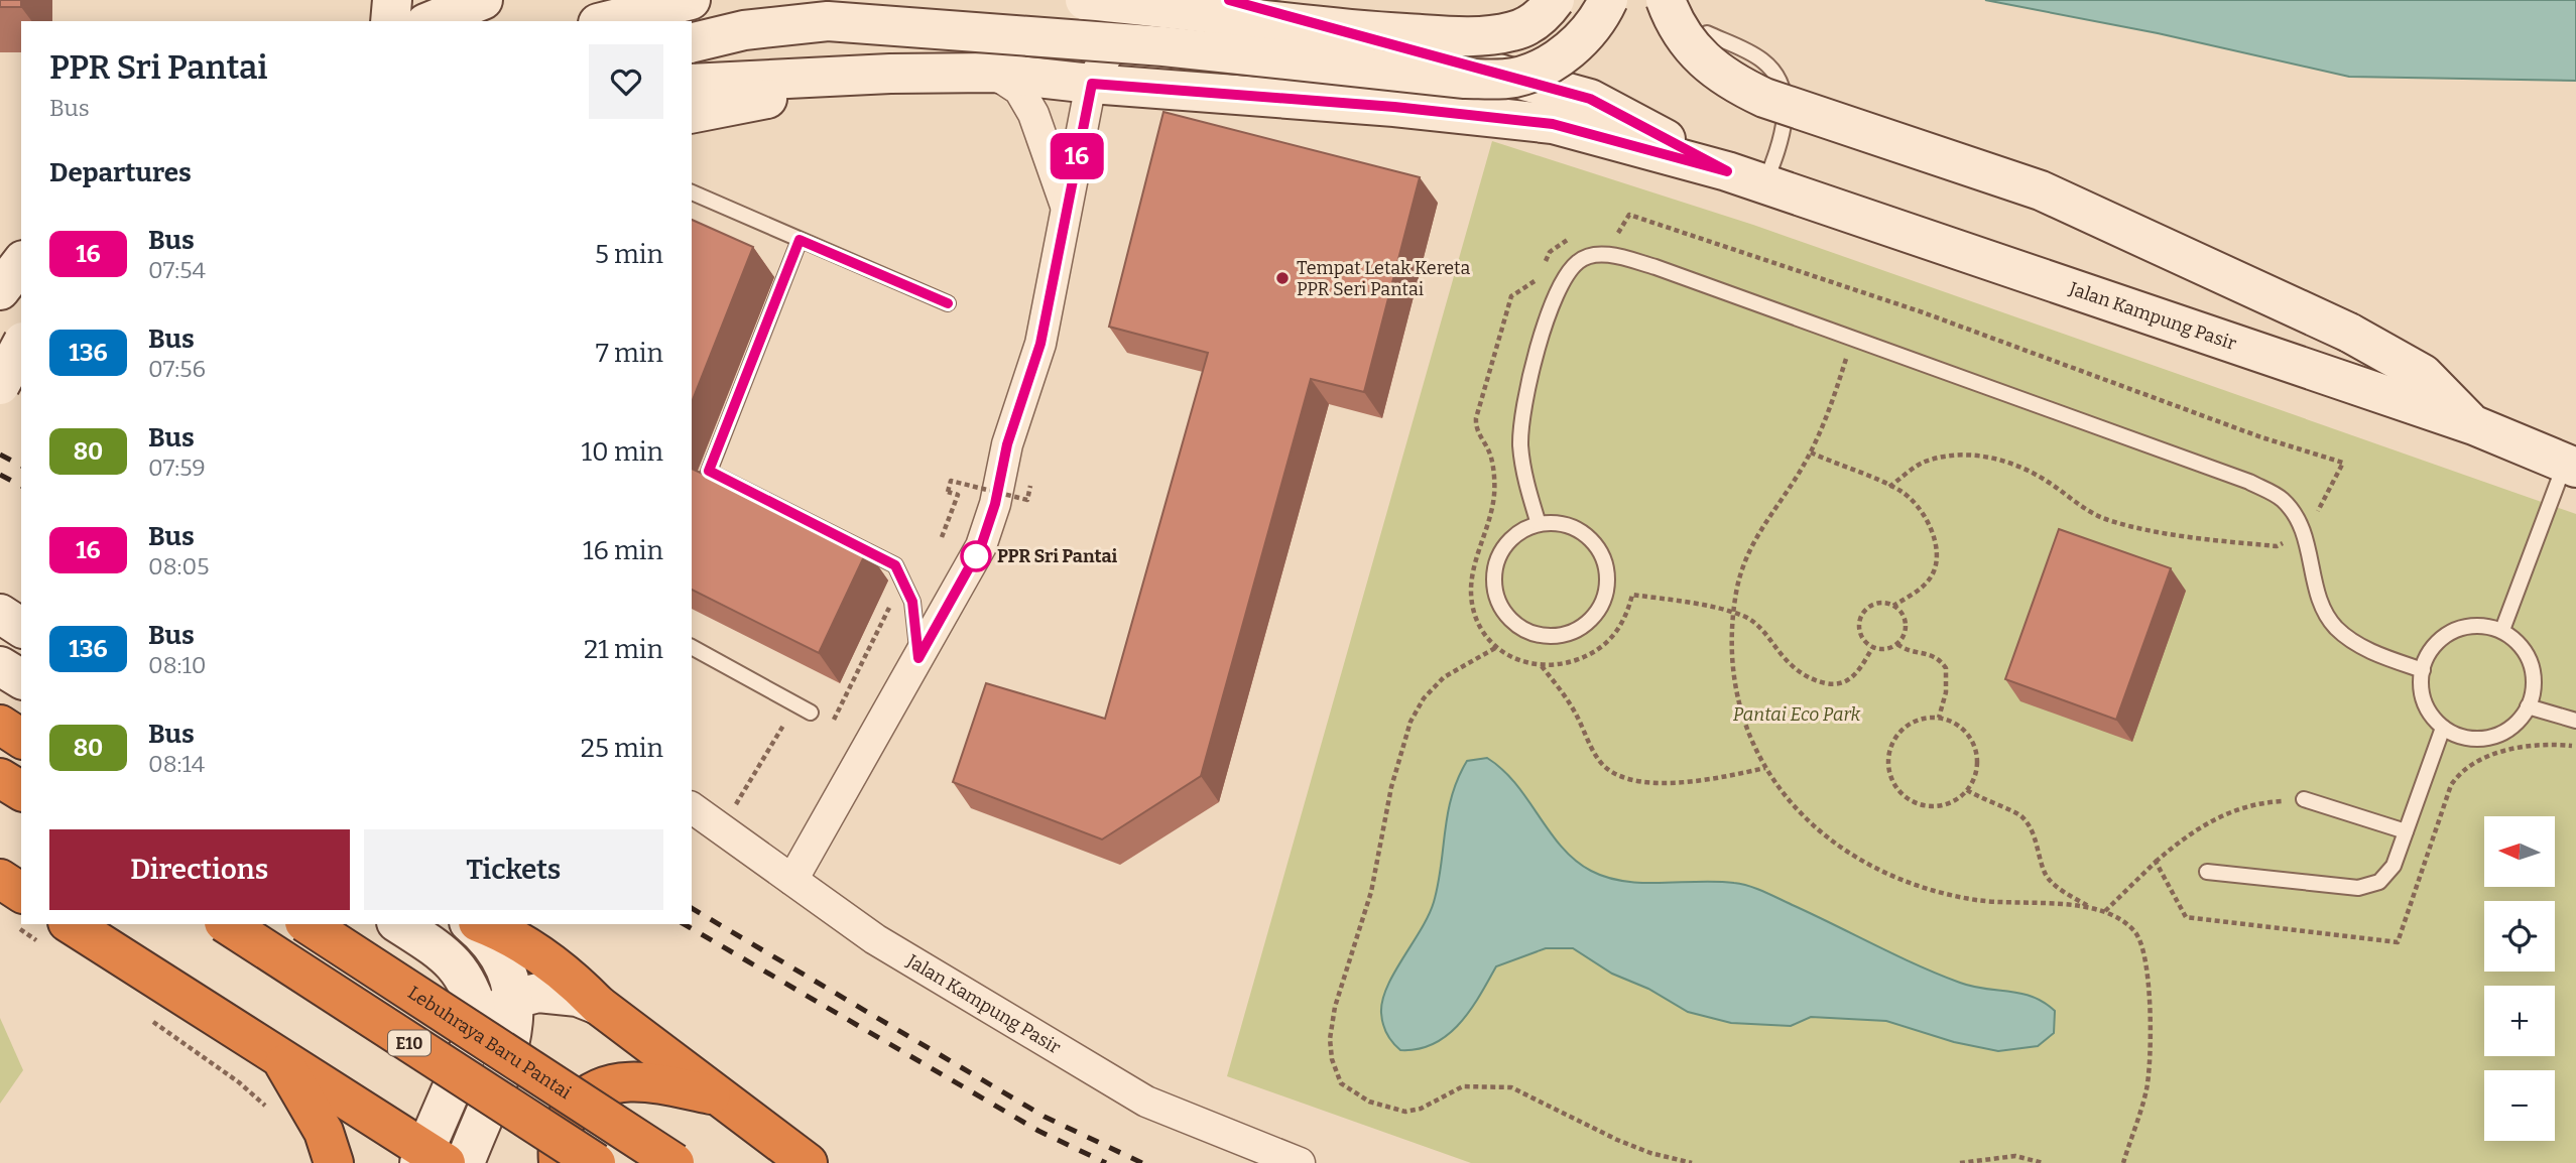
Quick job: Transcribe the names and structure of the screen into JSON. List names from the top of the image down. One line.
{"streets":{"highway":["E10","Lebuhraya Baru Pantai"],"street":["Jalan Kampung Pasir"]},"parks":["Pantai Eco Park"],"places":["Tempat Letak Kereta PPR Seri Pantai","PPR Sri Pantai"],"lines":["bus line 16"],"north":"left","page":{"on_map":"16","heading":[["PPR Sri Pantai","Bus"],"Departures"],"list":[{"mark":"16","name":"Bus","note":"07:54","value":"5 min"},{"mark":"136","name":"Bus","note":"07:56","value":"7 min"},{"mark":"80","name":"Bus","note":"07:59","value":"10 min"},{"mark":"16","name":"Bus","note":"08:05","value":"16 min"},{"mark":"136","name":"Bus","note":"08:10","value":"21 min"},{"mark":"80","name":"Bus","note":"08:14","value":"25 min"}],"buttons":["Directions","Tickets"],"map_buttons":["+","−"]}}
